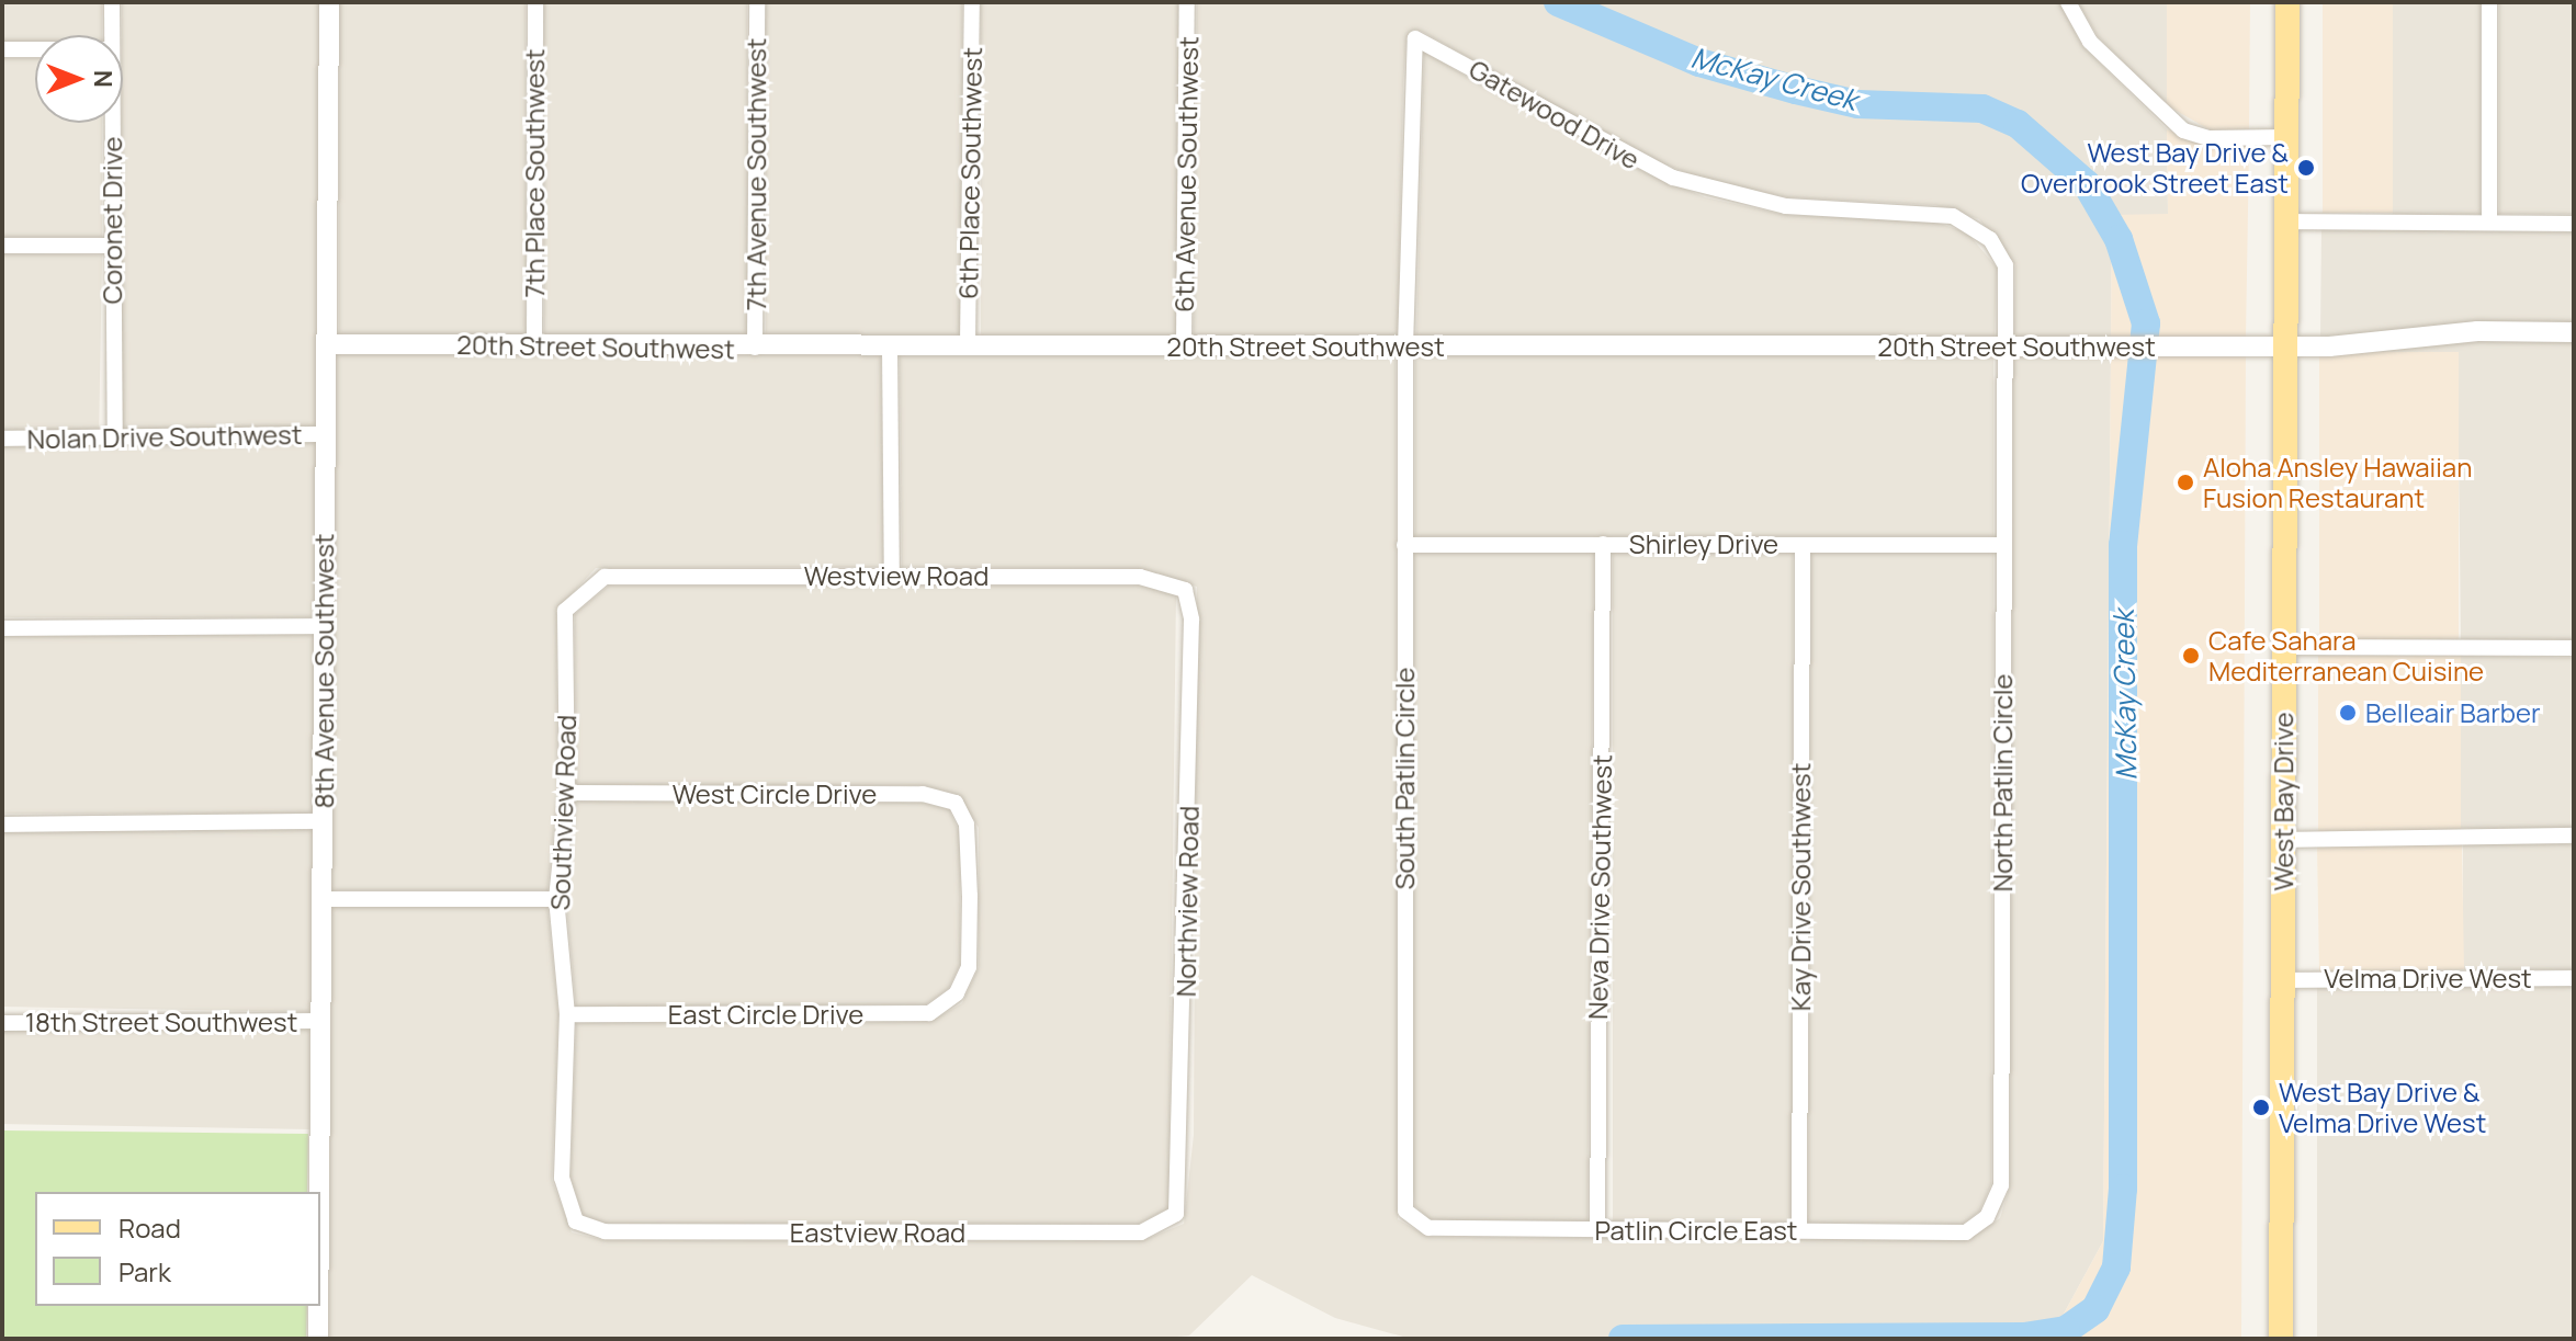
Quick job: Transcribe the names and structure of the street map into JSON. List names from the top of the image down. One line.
{"streets":{"main road":["West Bay Drive"],"street":["Gatewood Drive","7th Place Southwest","6th Place Southwest","7th Avenue Southwest","6th Avenue Southwest","Coronet Drive","20th Street Southwest","Nolan Drive Southwest","Shirley Drive","Westview Road","8th Avenue Southwest","South Patlin Circle","North Patlin Circle","West Circle Drive","Southview Road","Neva Drive Southwest","Kay Drive Southwest","Northview Road","Velma Drive West","East Circle Drive","18th Street Southwest","Patlin Circle East","Eastview Road"]},"crossings":[["Gatewood Drive","20th Street Southwest"],["Gatewood Drive","South Patlin Circle"],["Gatewood Drive","North Patlin Circle"],["7th Place Southwest","20th Street Southwest"],["6th Place Southwest","20th Street Southwest"],["7th Avenue Southwest","20th Street Southwest"],["6th Avenue Southwest","20th Street Southwest"],["Coronet Drive","Nolan Drive Southwest"],["20th Street Southwest","8th Avenue Southwest"],["20th Street Southwest","South Patlin Circle"],["20th Street Southwest","North Patlin Circle"],["20th Street Southwest","West Bay Drive"],["Nolan Drive Southwest","8th Avenue Southwest"],["Shirley Drive","South Patlin Circle"],["Shirley Drive","North Patlin Circle"],["Shirley Drive","Neva Drive Southwest"],["Shirley Drive","Kay Drive Southwest"],["Westview Road","Southview Road"],["Westview Road","Northview Road"],["8th Avenue Southwest","18th Street Southwest"],["South Patlin Circle","Patlin Circle East"],["North Patlin Circle","Patlin Circle East"],["West Circle Drive","Southview Road"],["West Circle Drive","East Circle Drive"],["West Bay Drive","Velma Drive West"],["Southview Road","East Circle Drive"],["Southview Road","Eastview Road"],["Neva Drive Southwest","Patlin Circle East"],["Kay Drive Southwest","Patlin Circle East"],["Northview Road","Eastview Road"]],"water":["McKay Creek"],"places":["West Bay Drive & Overbrook Street East","Aloha Ansley Hawaiian Fusion Restaurant","Cafe Sahara Mediterranean Cuisine","Belleair Barber","West Bay Drive & Velma Drive West"],"legend":["Road","Park"],"north":"right"}
